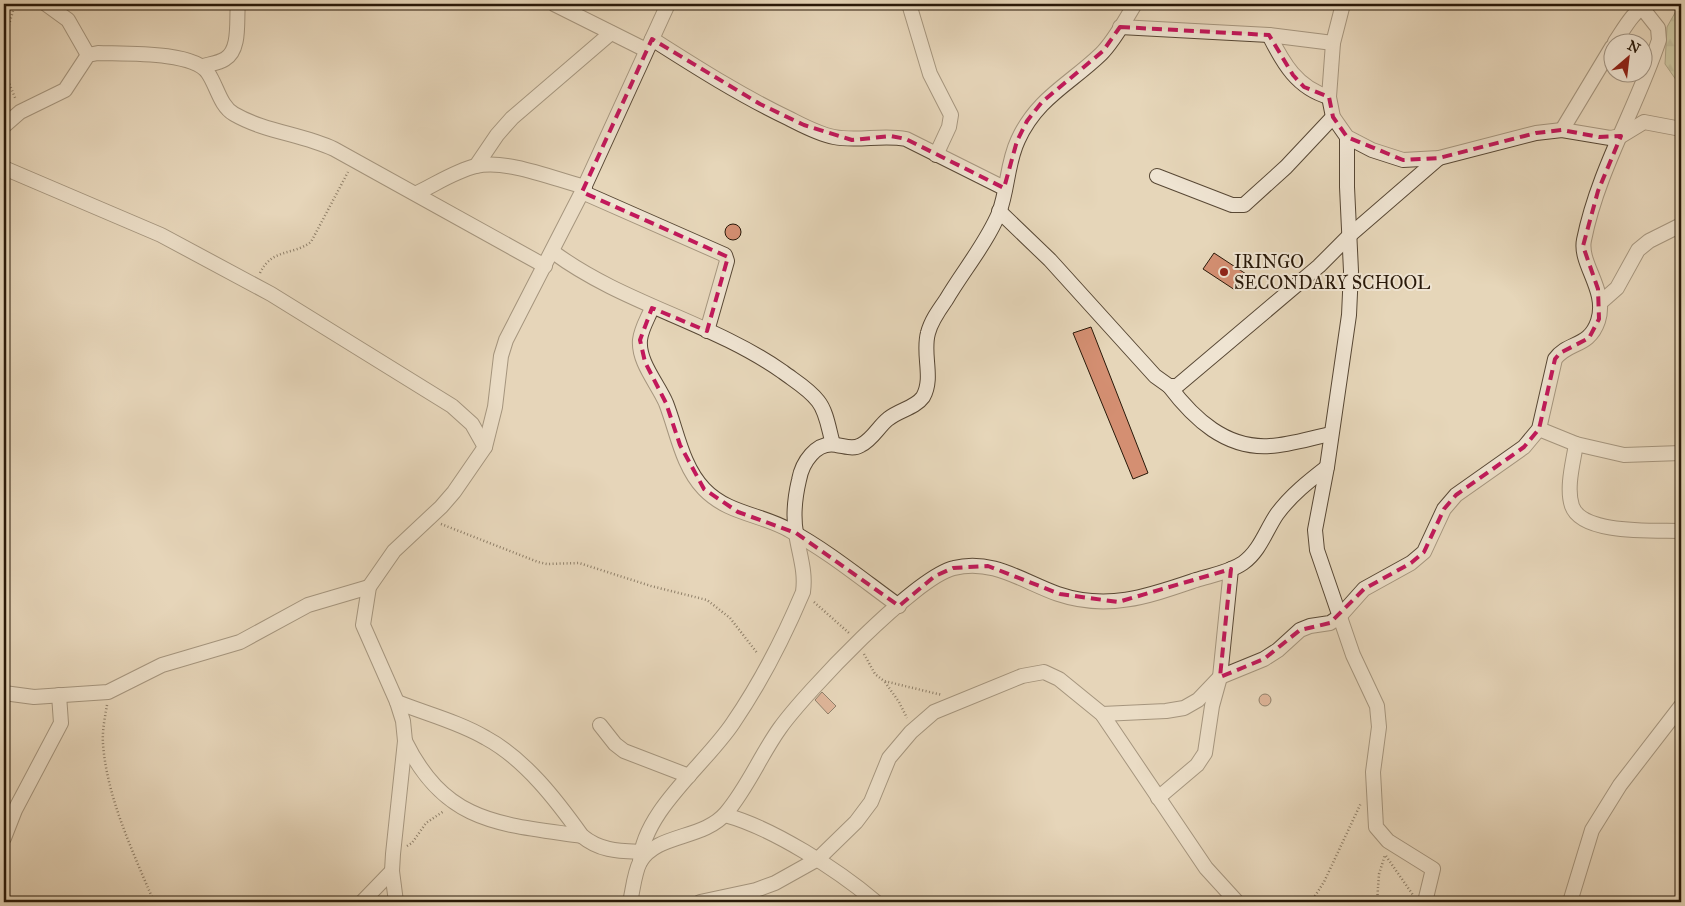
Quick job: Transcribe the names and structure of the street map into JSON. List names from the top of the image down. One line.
{"places":["IRINGO SECONDARY SCHOOL"],"north":"top right"}
